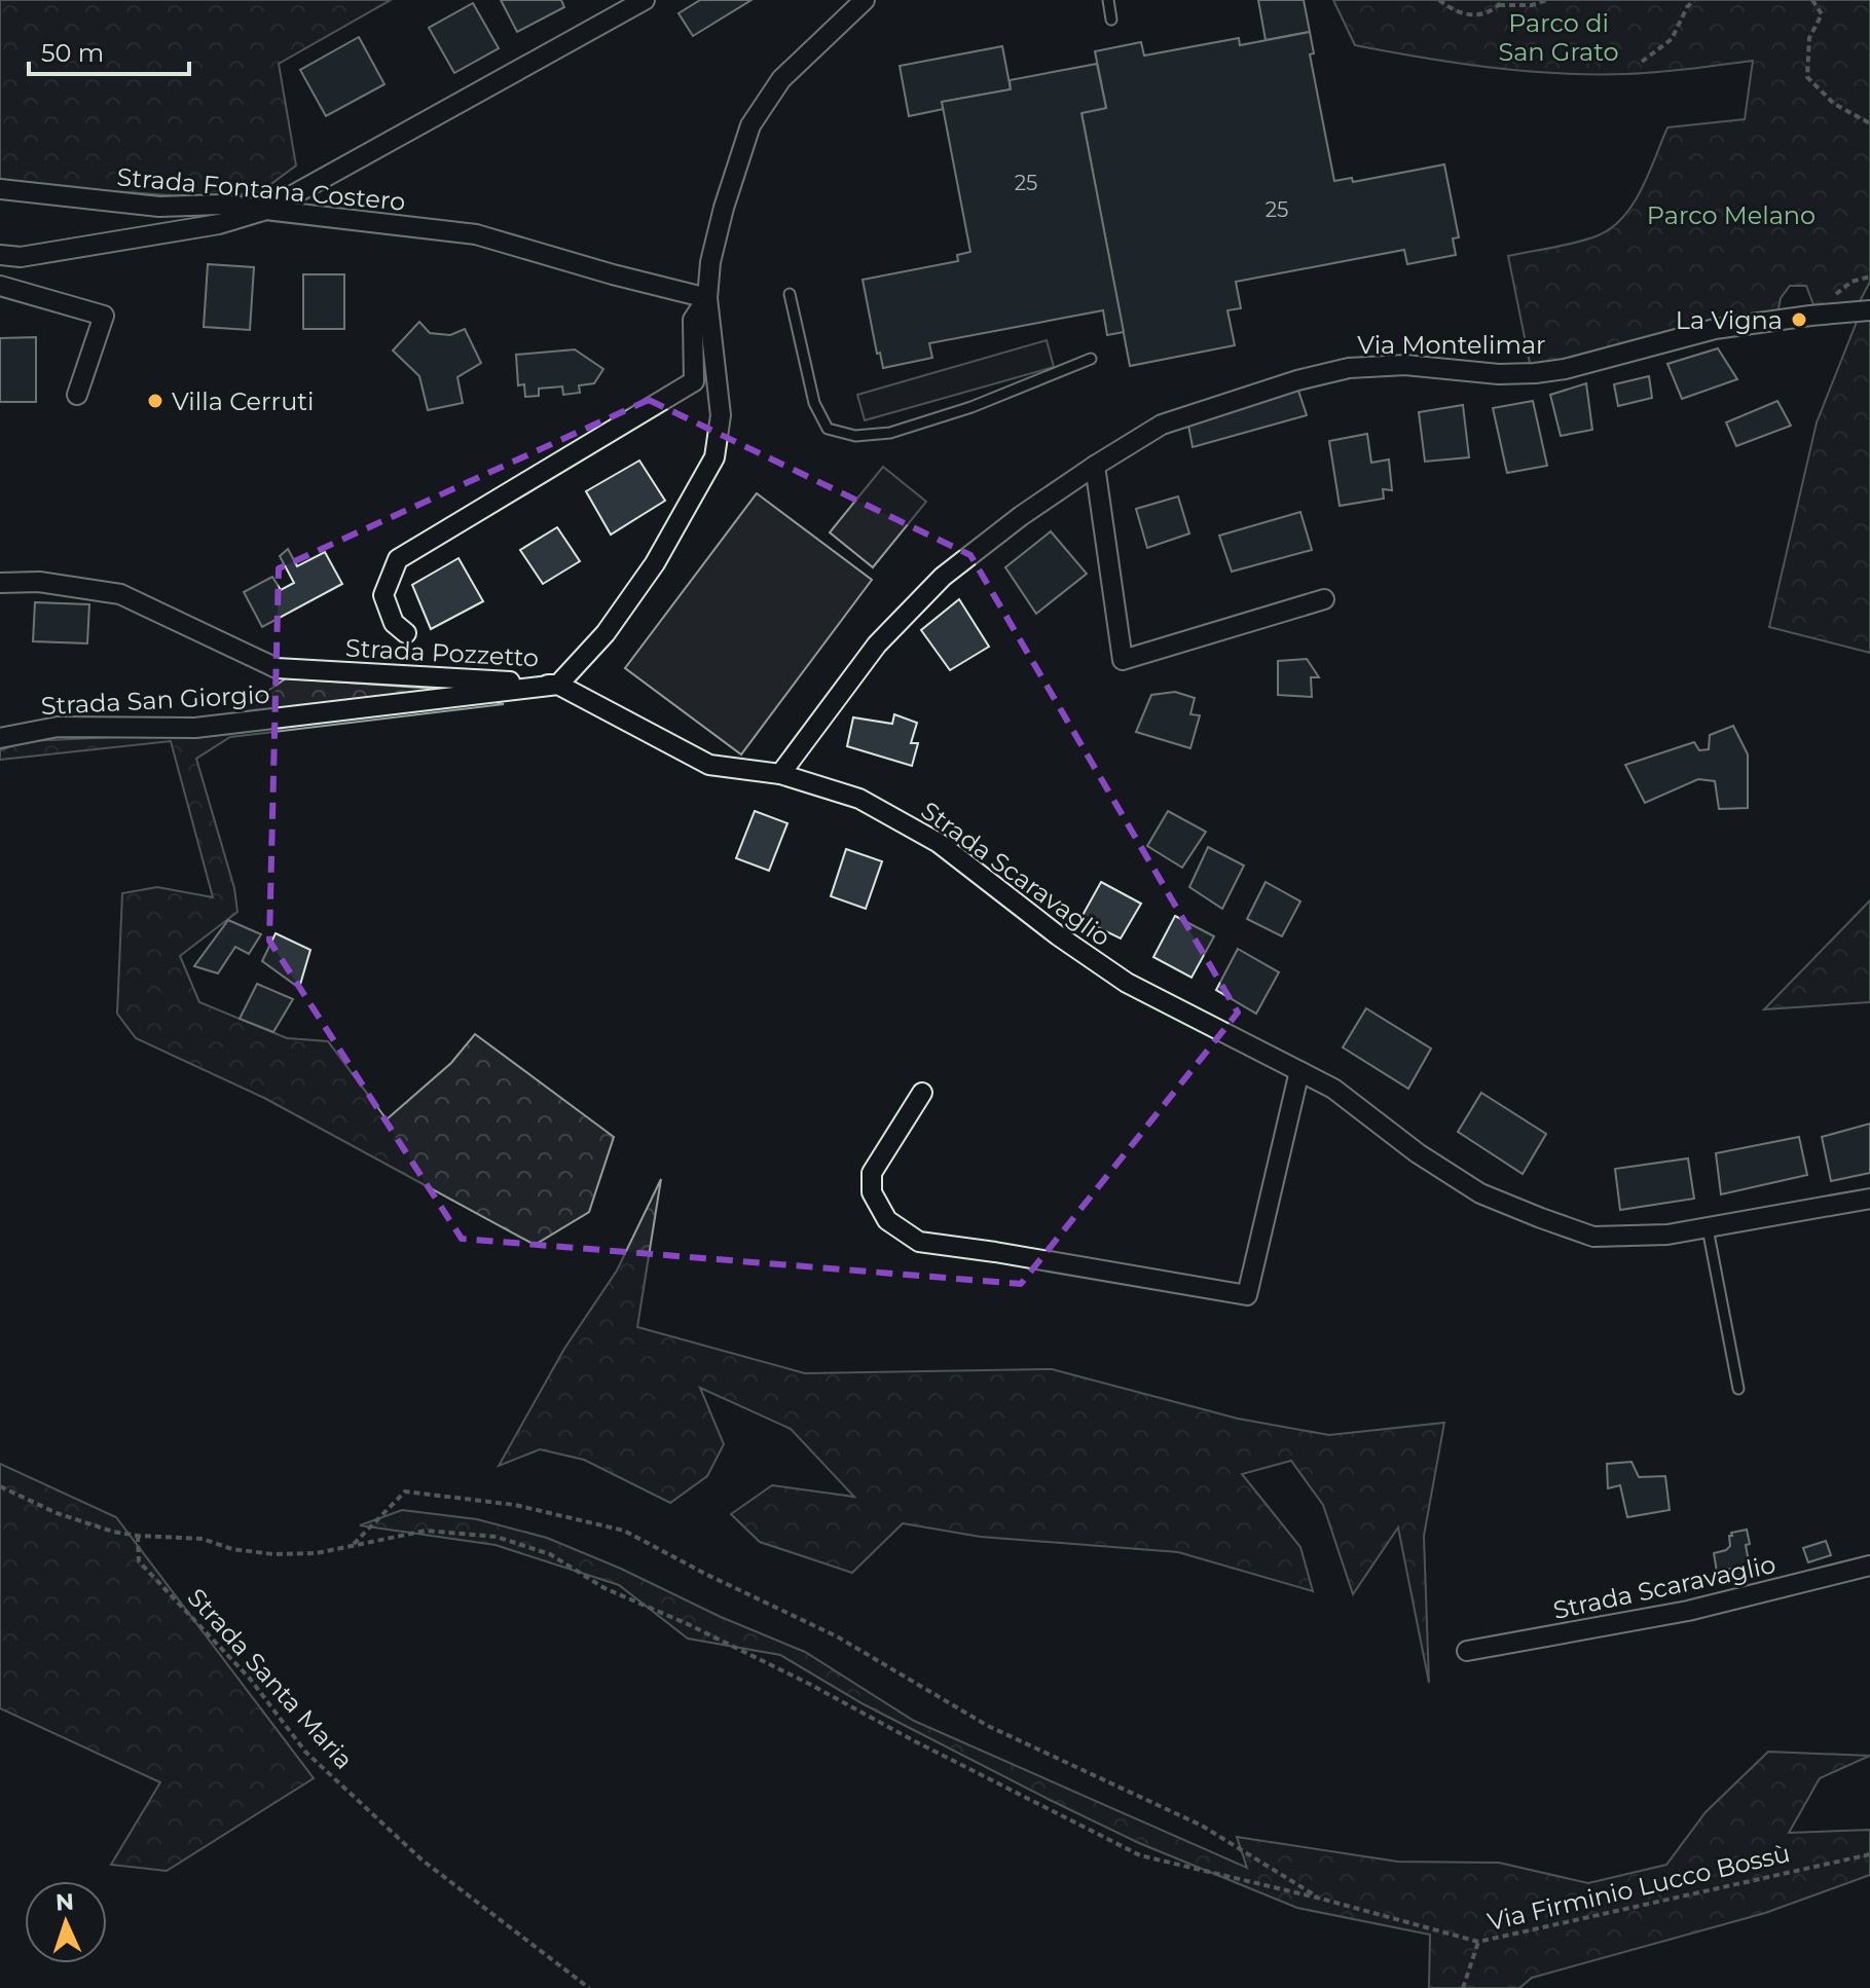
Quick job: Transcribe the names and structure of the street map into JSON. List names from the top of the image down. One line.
{"streets":{"street":["Strada Fontana Costero","Via Montelimar","Strada Pozzetto","Strada San Giorgio","Strada Scaravaglio"],"path":["Strada Santa Maria","Via Firminio Lucco Bossù"]},"crossings":[["Strada Fontana Costero","Strada Pozzetto"],["Via Montelimar","Strada Scaravaglio"],["Strada Pozzetto","Strada San Giorgio"],["Strada Pozzetto","Strada Scaravaglio"],["Strada San Giorgio","Strada Scaravaglio"]],"parks":["Parco di San Grato","Parco Melano"],"places":["La Vigna","Villa Cerruti"],"house_numbers":["25","25"],"scale_bar":"50 m","north":"top"}
